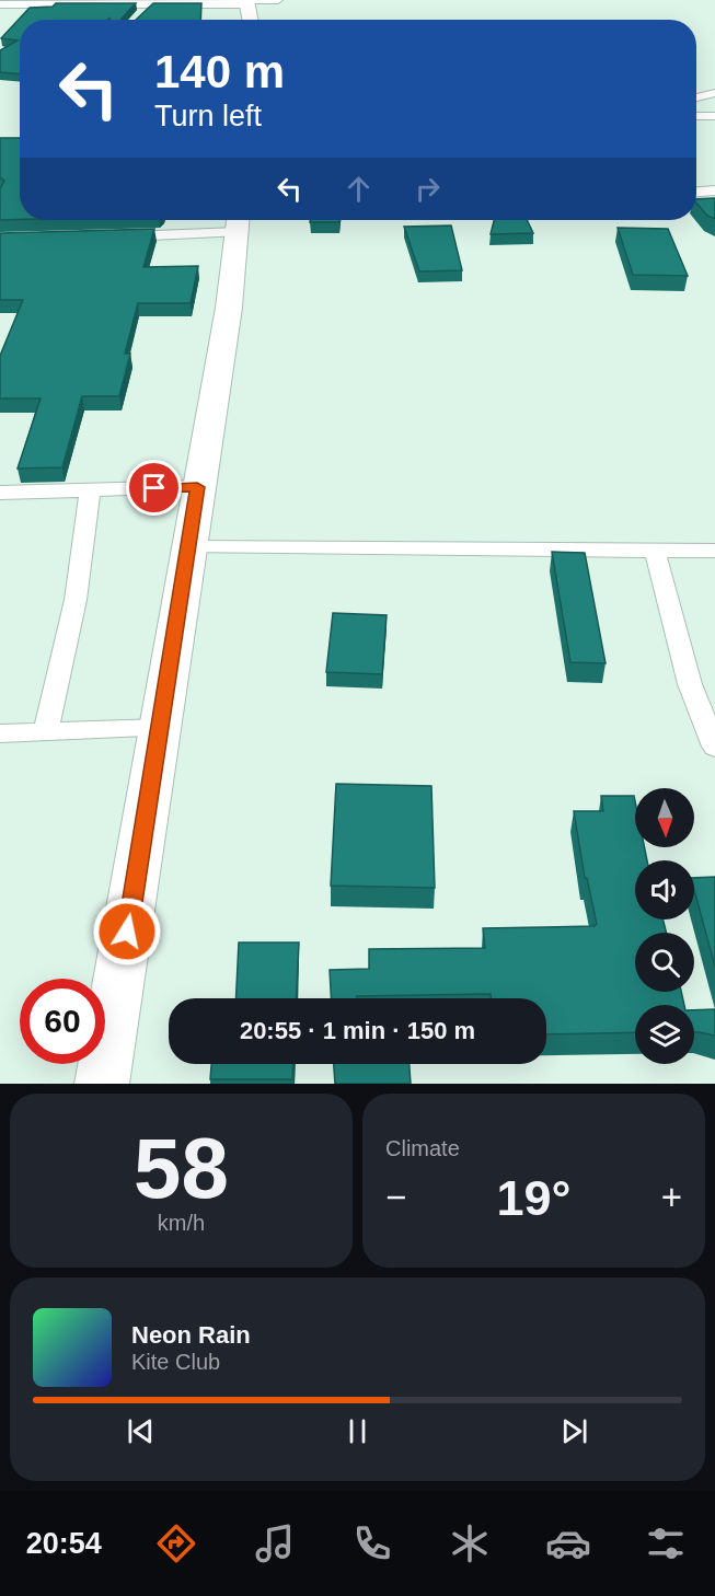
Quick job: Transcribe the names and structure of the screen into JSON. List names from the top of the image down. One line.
{"north":"bottom","page":{"turn":["140 m","Turn left"],"limit":"60","trip":"20:55 · 1 min · 150 m","tile":[["58","km/h"],"Climate"],"heat":["−","19°","+"],"song":["Neon Rain","Kite Club"],"tabs":"20:54"}}
